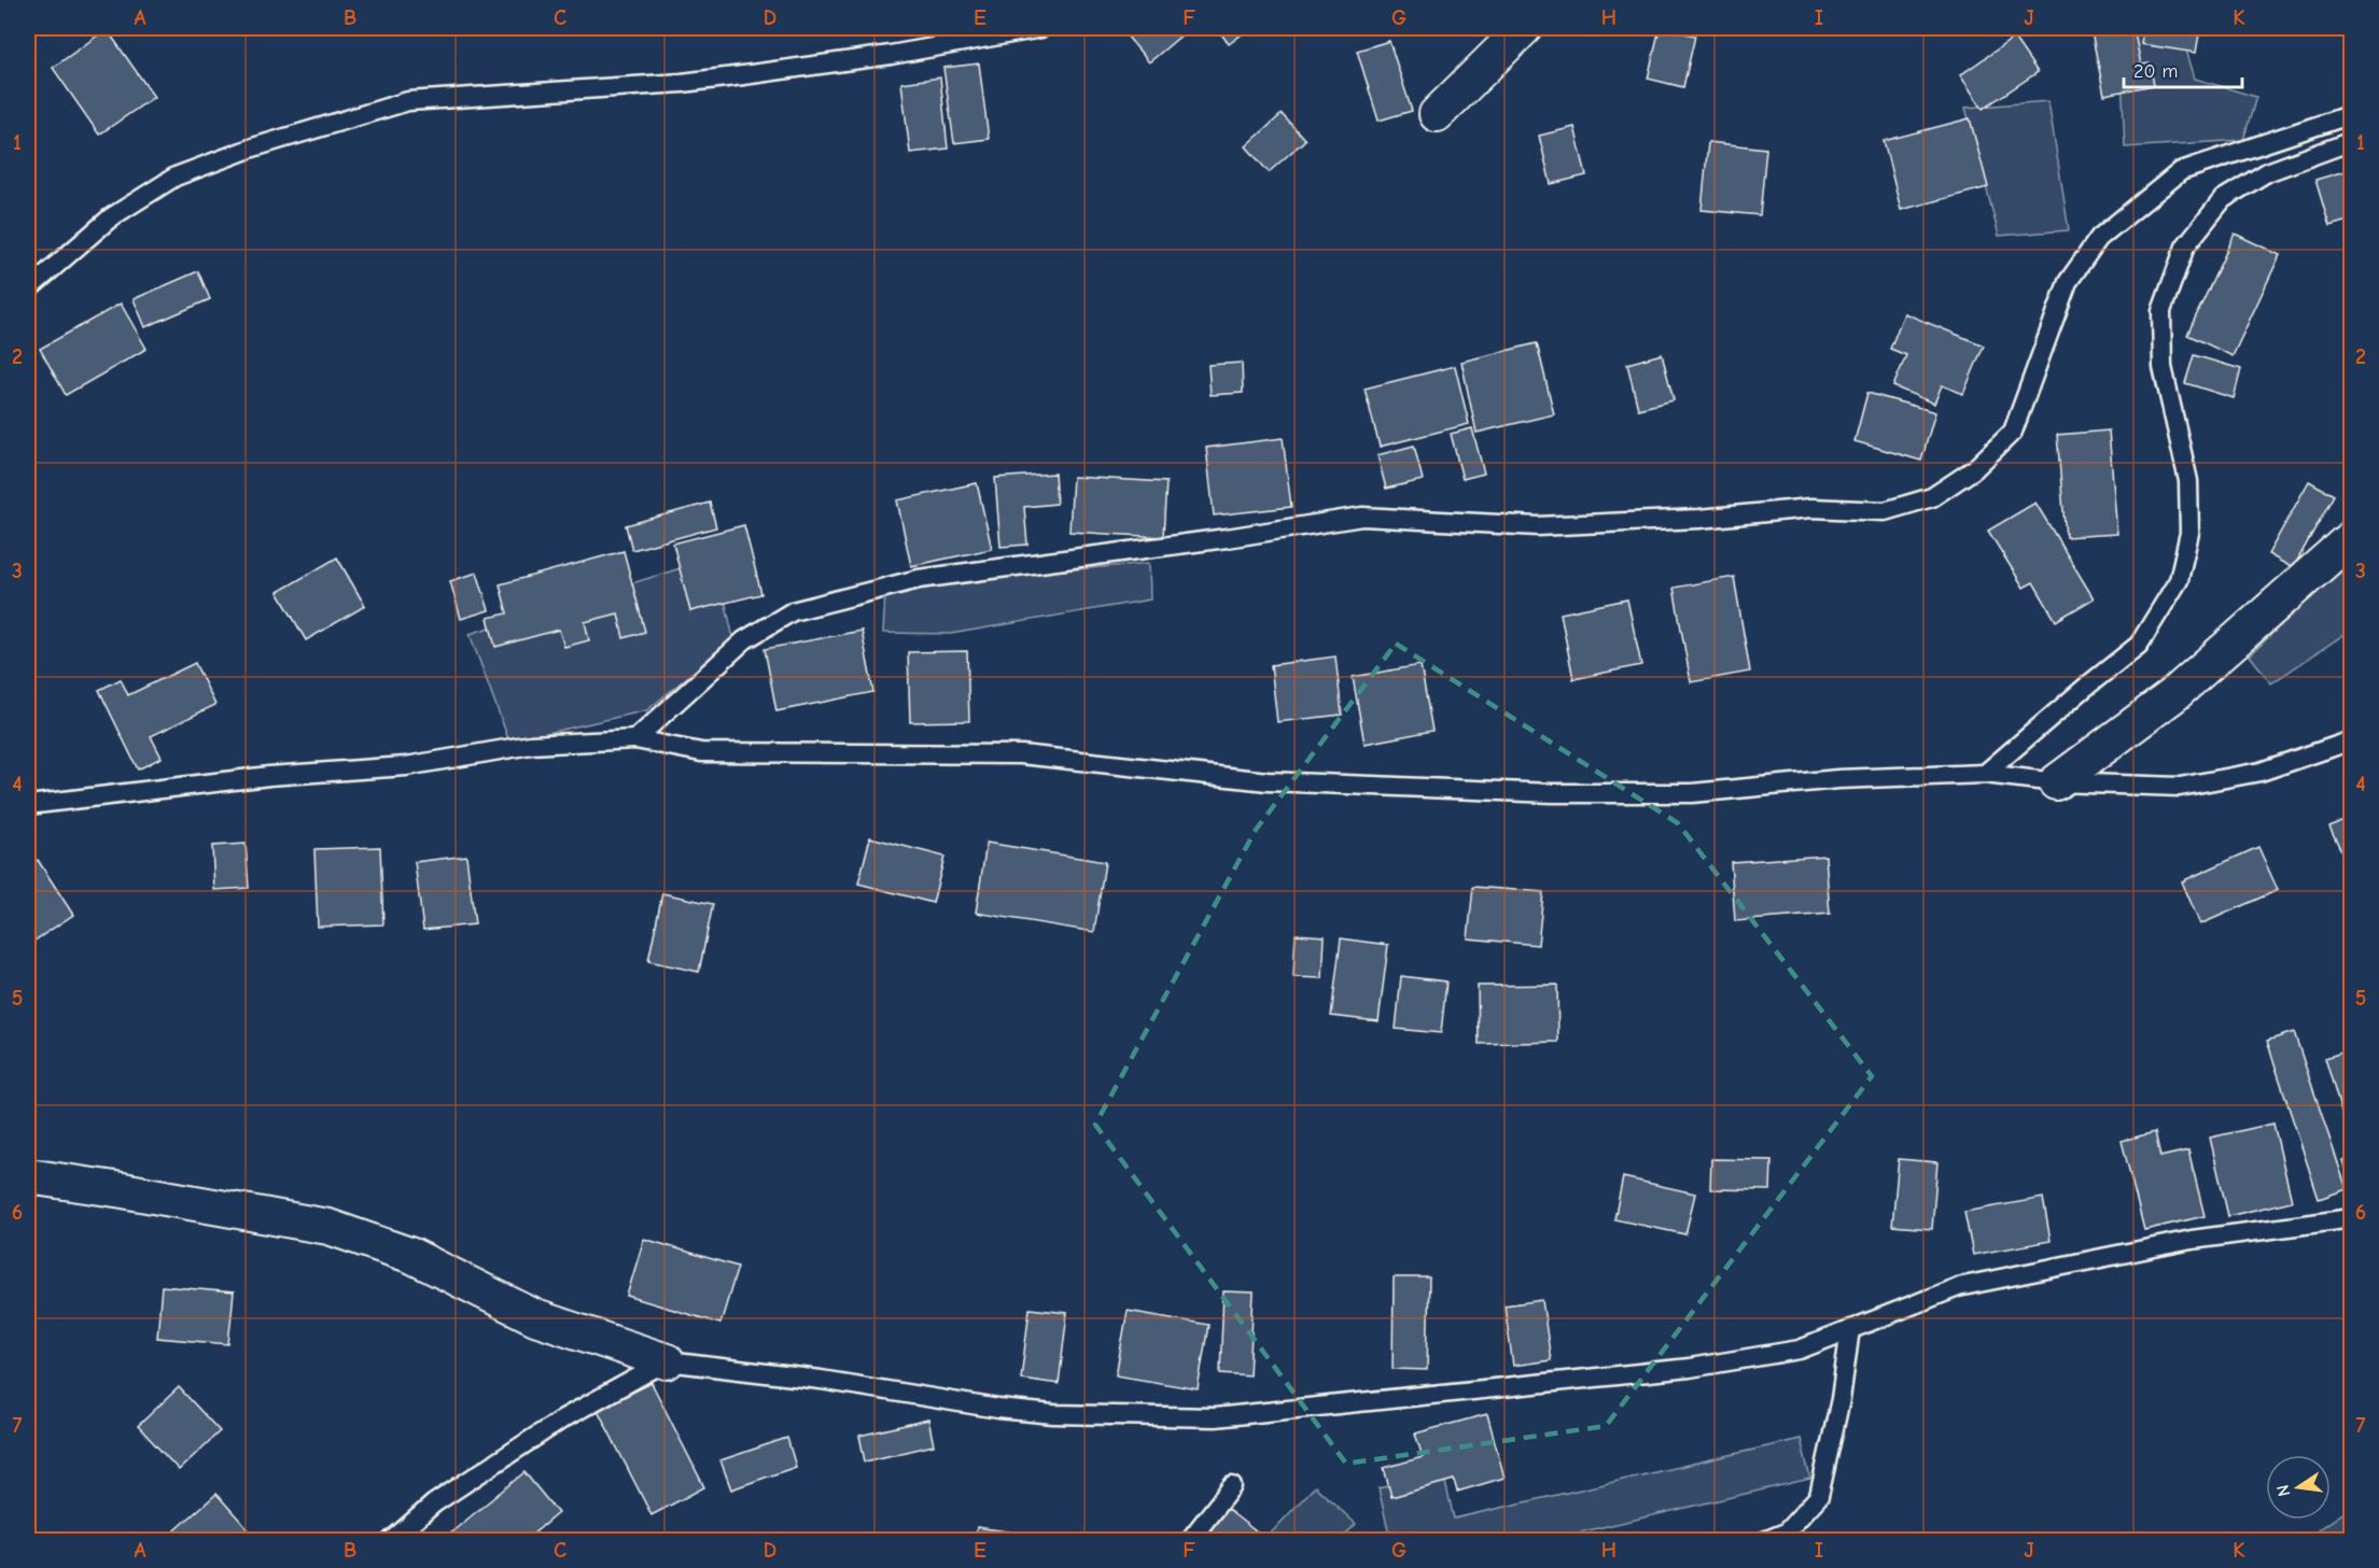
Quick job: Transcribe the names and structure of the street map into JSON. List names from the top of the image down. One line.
{"scale_bar":"20 m","north":"left","grid":{"columns":["A","B","C","D","E","F","G","H","I","J","K"],"rows":["1","2","3","4","5","6","7"]}}
